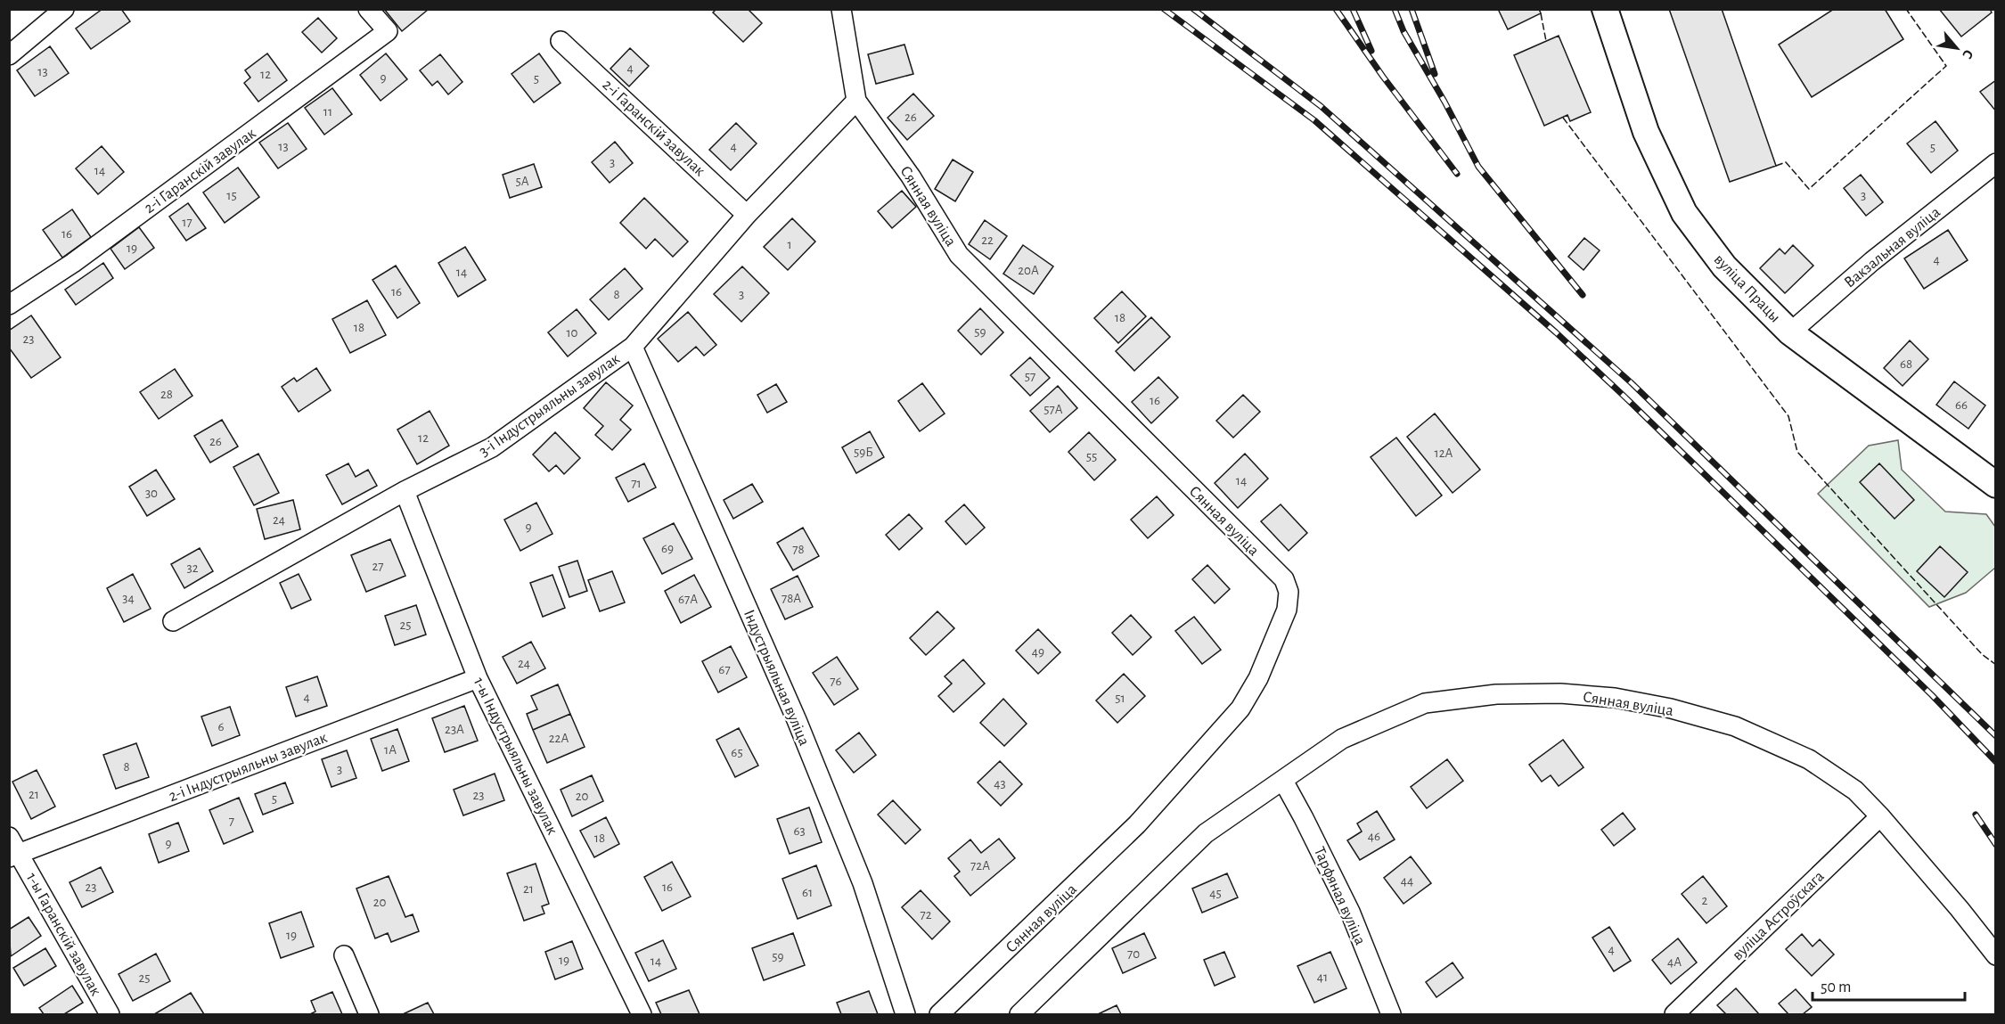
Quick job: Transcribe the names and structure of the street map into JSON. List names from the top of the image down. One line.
{"streets":{"main road":["вуліца Працы"],"street":["2-і Гаранскій завулак","Сянная вуліца","Вакзальная вуліца","3-і Індустрыяльны завулак","Індустрыяльная вуліца","1-ы Індустрыяльны завулак","2-і Індустрыяльны завулак","Тарфяная вуліца","вуліца Астроўскага","1-ы Гаранскій завулак"]},"crossings":[["2-і Гаранскій завулак","3-і Індустрыяльны завулак"],["Сянная вуліца","3-і Індустрыяльны завулак"],["Сянная вуліца","Тарфяная вуліца"],["Сянная вуліца","вуліца Астроўскага"],["Вакзальная вуліца","вуліца Працы"],["3-і Індустрыяльны завулак","Індустрыяльная вуліца"],["3-і Індустрыяльны завулак","1-ы Індустрыяльны завулак"],["1-ы Індустрыяльны завулак","2-і Індустрыяльны завулак"],["2-і Індустрыяльны завулак","1-ы Гаранскій завулак"]],"house_numbers":["4","13","12","9","5","11","26","13","4","5","3","14","5А","15","3","17","16","22","1","19","4","20А","14","16","8","3","18","18","59","10","23","68","57","28","16","66","57А","12","26","59Б","12А","55","14","71","30","24","9","69","78","27","32","34","78А","67А","25","49","24","67","76","4","51","6","23А","22А","1А","65","8","3","43","21","23","20","5","7","63","46","18","9","72А","44","23","16","21","61","45","2","20","72","19","4","70","59","19","14","4А","41","25"],"scale_bar":"50 m","north":"bottom right"}
